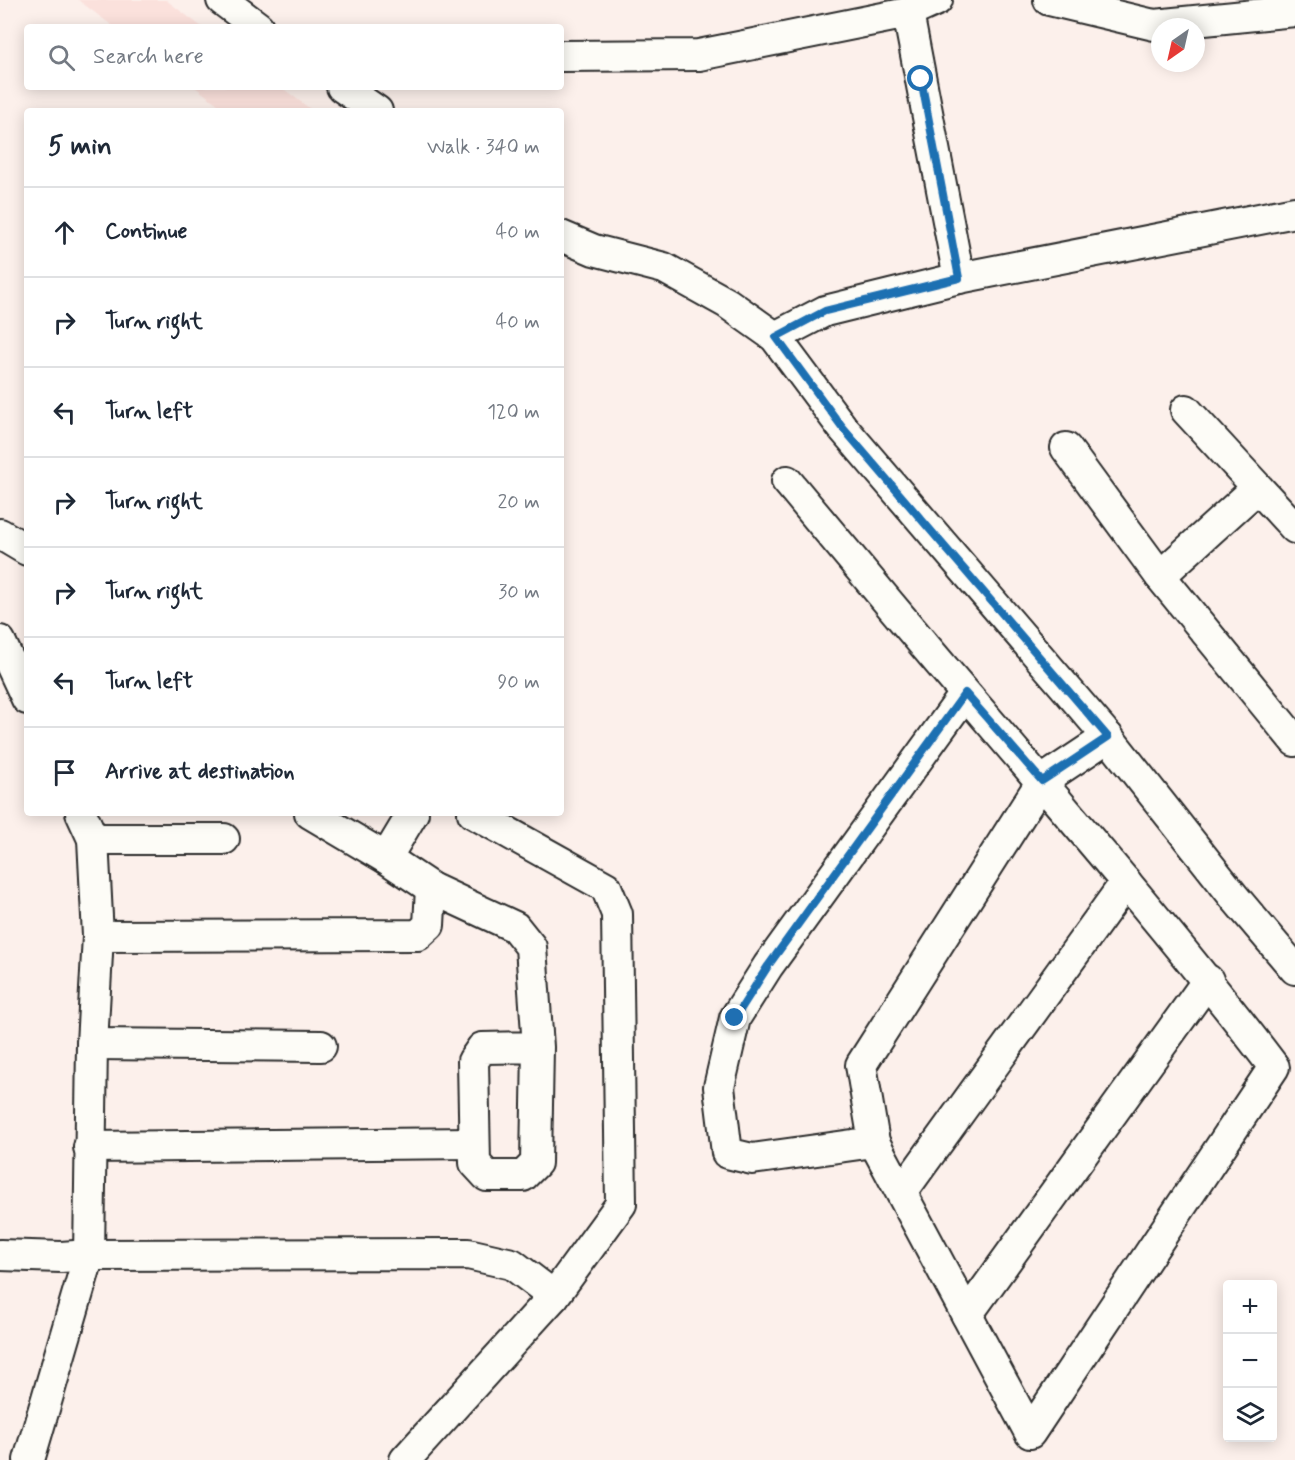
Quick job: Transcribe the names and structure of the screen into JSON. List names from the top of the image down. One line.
{"north":"bottom left","page":{"search":"Search here","heading":["5 min","Walk · 340 m"],"list":[["Continue","40 m"],["Turn right","40 m"],["Turn left","120 m"],["Turn right","20 m"],["Turn right","30 m"],["Turn left","90 m"],"Arrive at destination"],"map_buttons":["+","−"]}}
